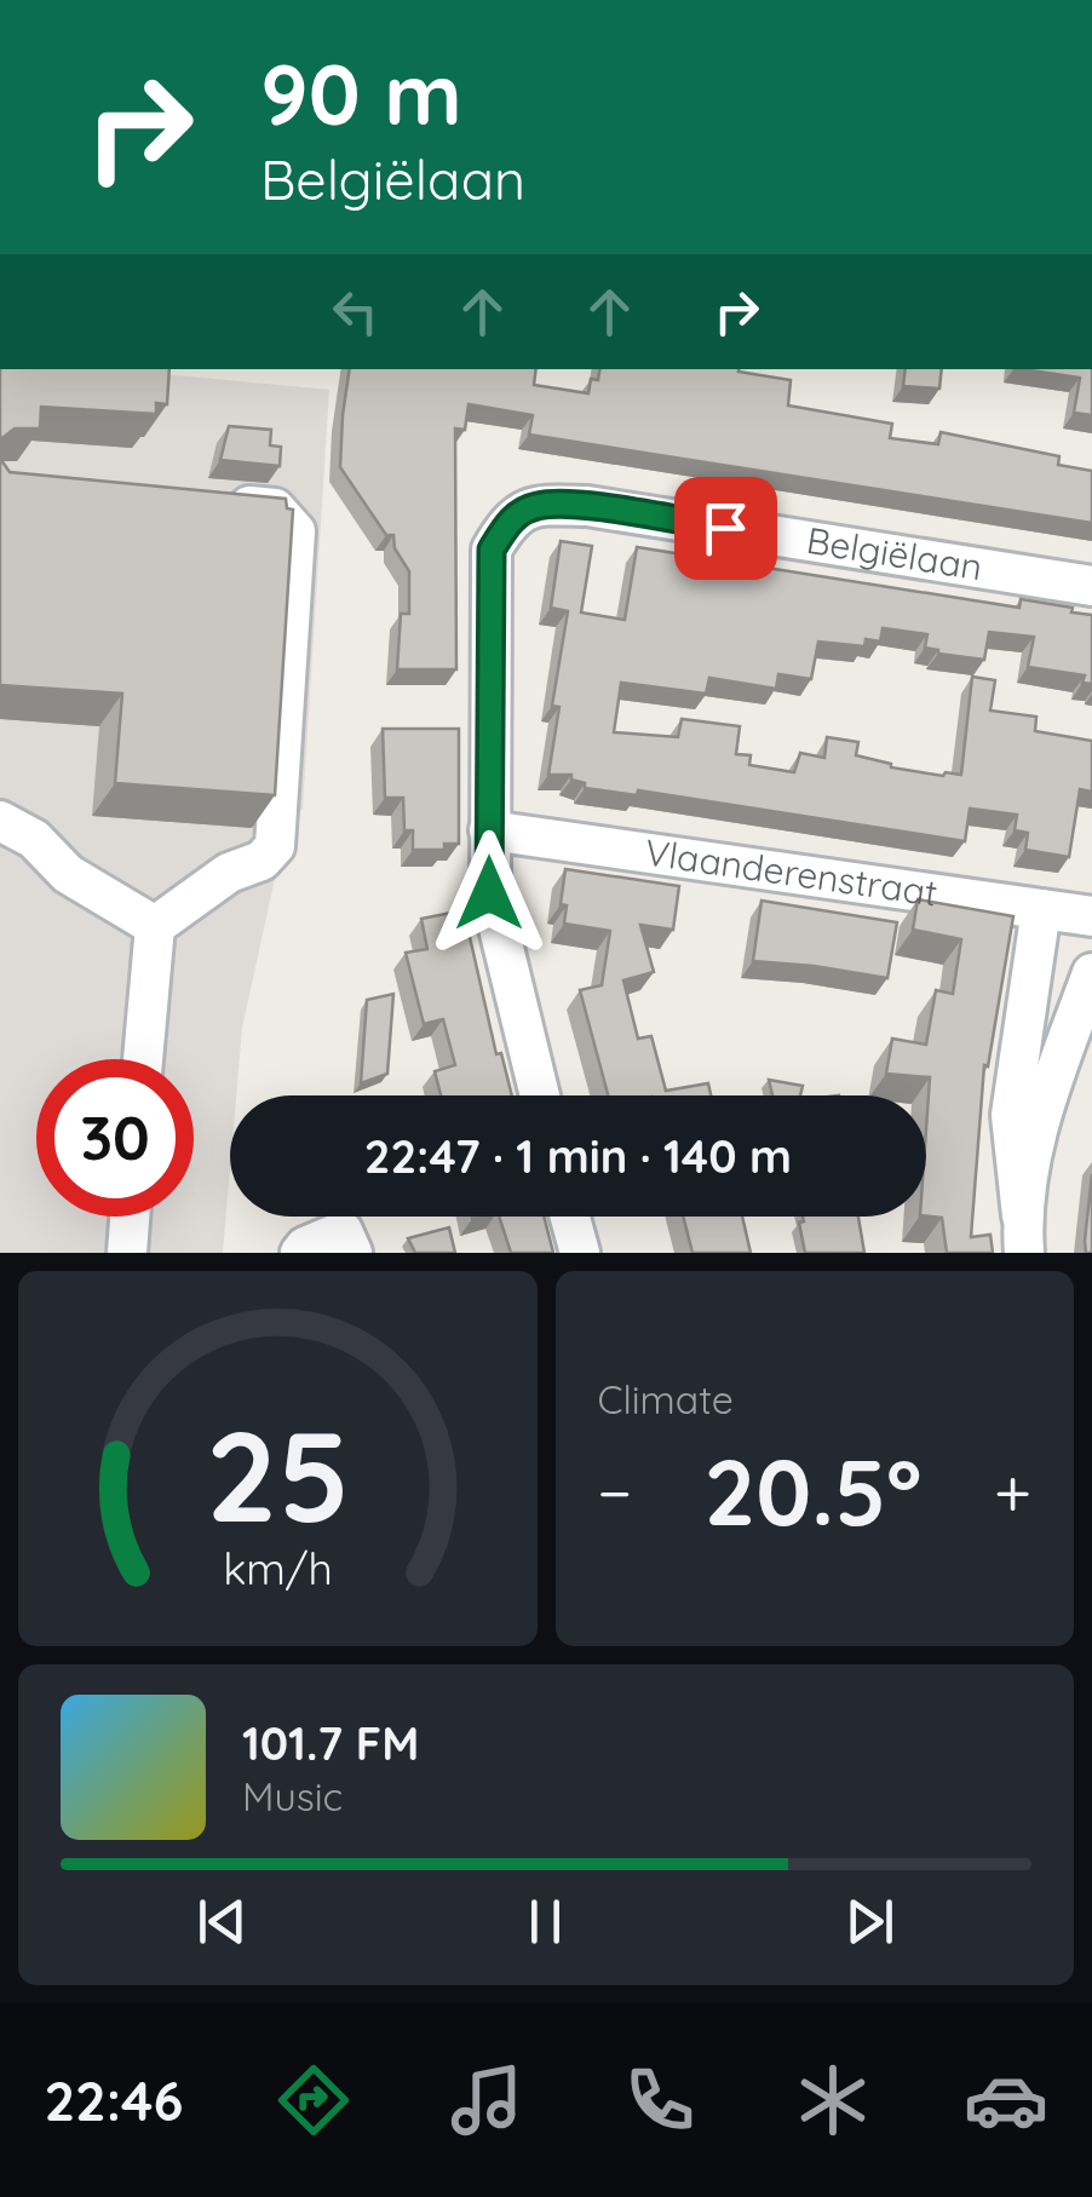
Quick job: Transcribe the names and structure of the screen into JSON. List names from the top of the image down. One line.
{"streets":{"street":["Belgiëlaan","Vlaanderenstraat"]},"crossings":[["Belgiëlaan","Vlaanderenstraat"]],"page":{"turn":["90 m","Belgiëlaan"],"limit":"30","trip":"22:47 · 1 min · 140 m","tile":"Climate","heat":["−","20.5°","+"],"song":["101.7 FM","Music"],"tabs":"22:46","gauge":["25","km/h"]}}
